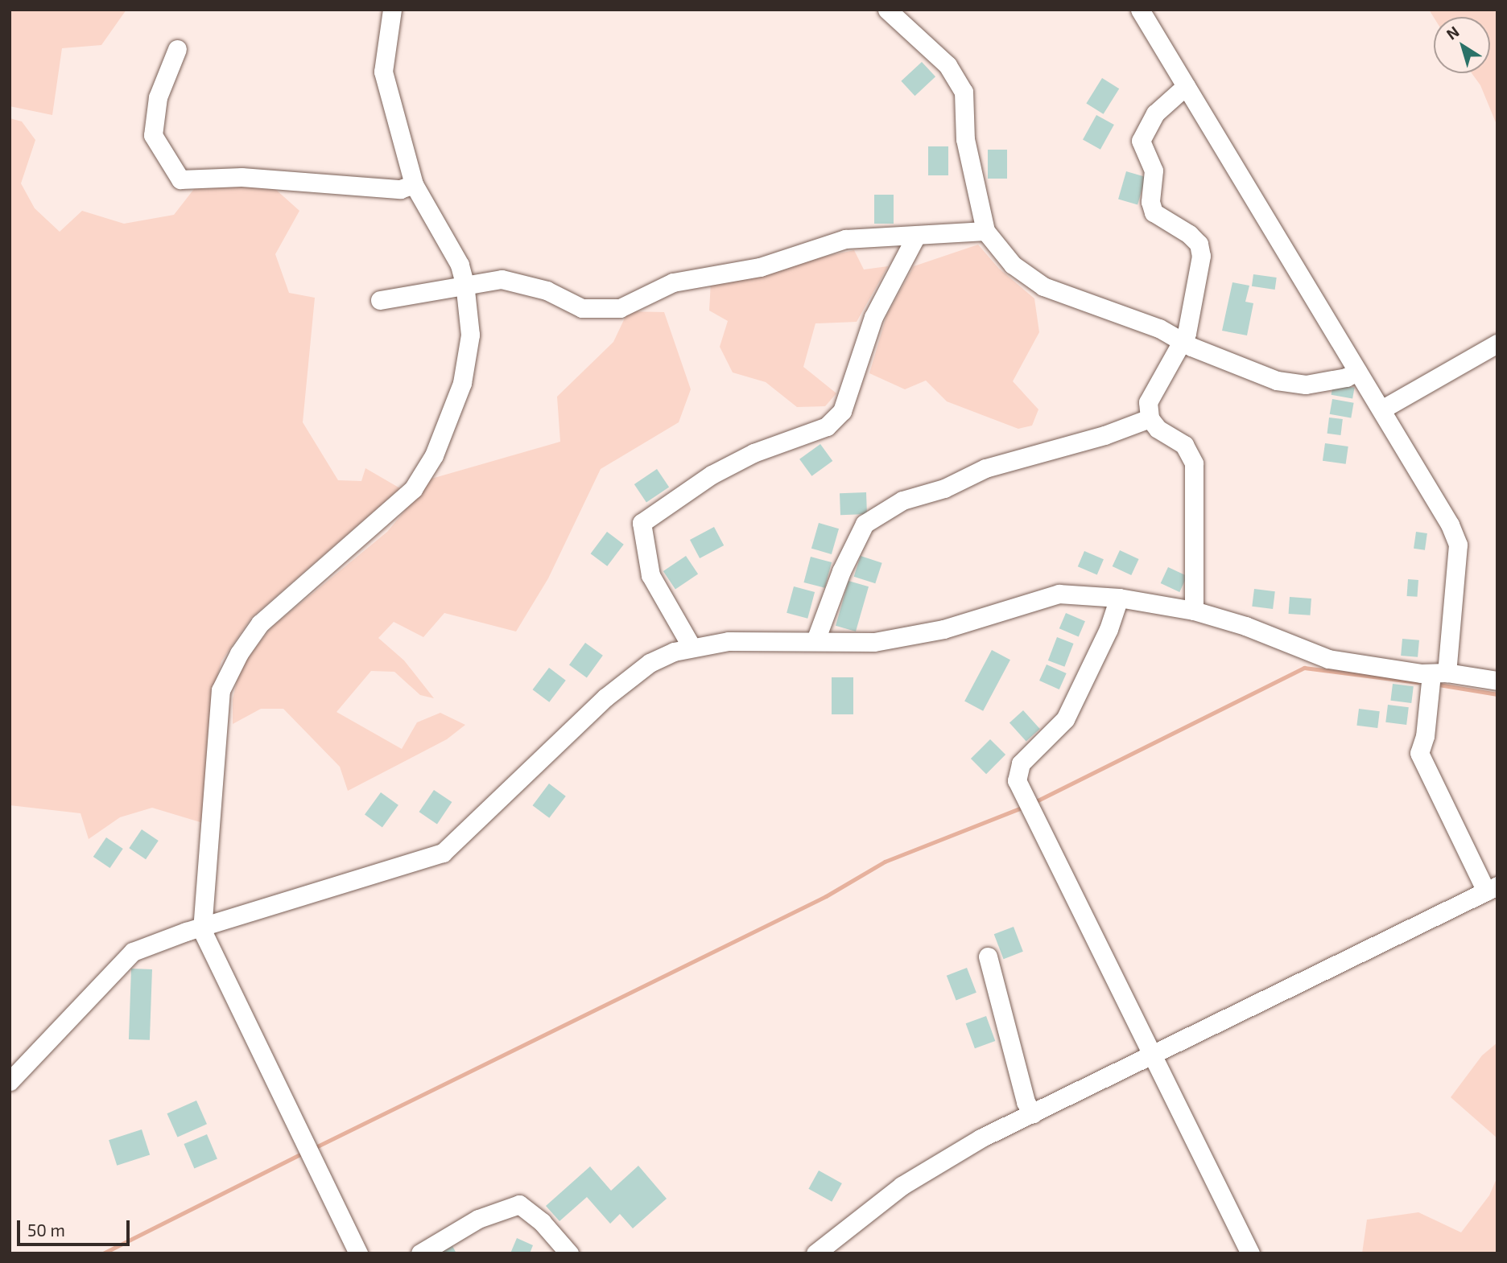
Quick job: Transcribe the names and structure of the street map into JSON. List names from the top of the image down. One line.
{"scale_bar":"50 m","north":"top left"}
